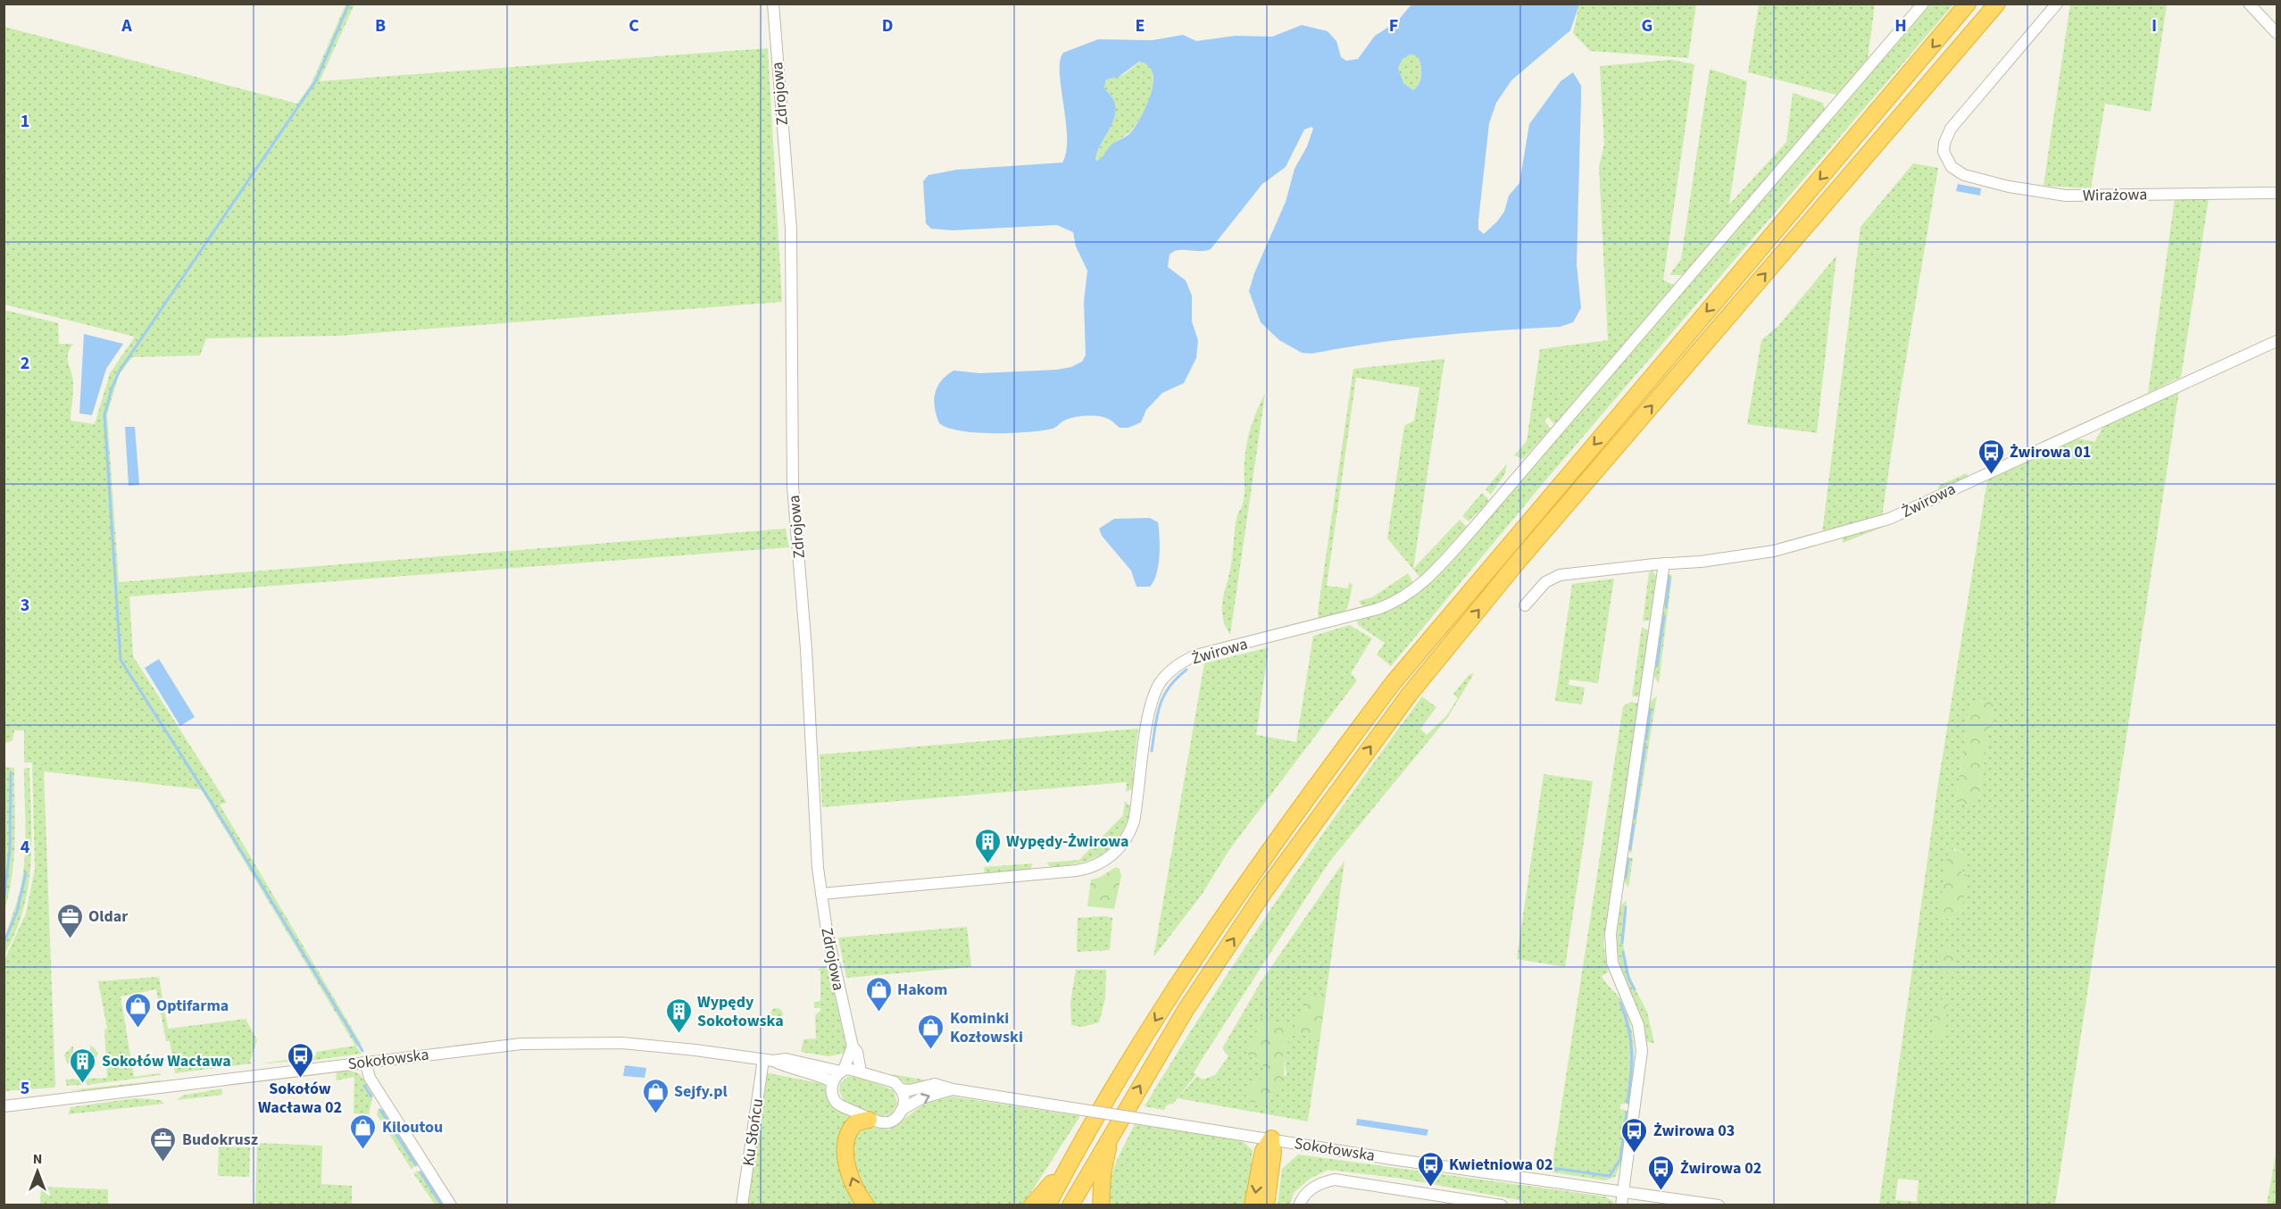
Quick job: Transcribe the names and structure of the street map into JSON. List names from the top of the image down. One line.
{"streets":{"street":["Zdrojowa","Wirażowa","Żwirowa","Sokołowska","Ku Słońcu"]},"crossings":[["Zdrojowa","Żwirowa"],["Zdrojowa","Sokołowska"],["Sokołowska","Ku Słońcu"]],"places":{"bus stop":["Żwirowa 01","Sokołów Wacława 02","Żwirowa 03","Kwietniowa 02","Żwirowa 02"],"building":["Wypędy-Żwirowa","Wypędy Sokołowska","Sokołów Wacława"],"office":["Oldar","Budokrusz"],"shop":["Hakom","Optifarma","Kominki Kozłowski","Sejfy.pl","Kiloutou"]},"north":"top","grid":{"columns":["A","B","C","D","E","F","G","H","I"],"rows":["1","2","3","4","5"]}}
